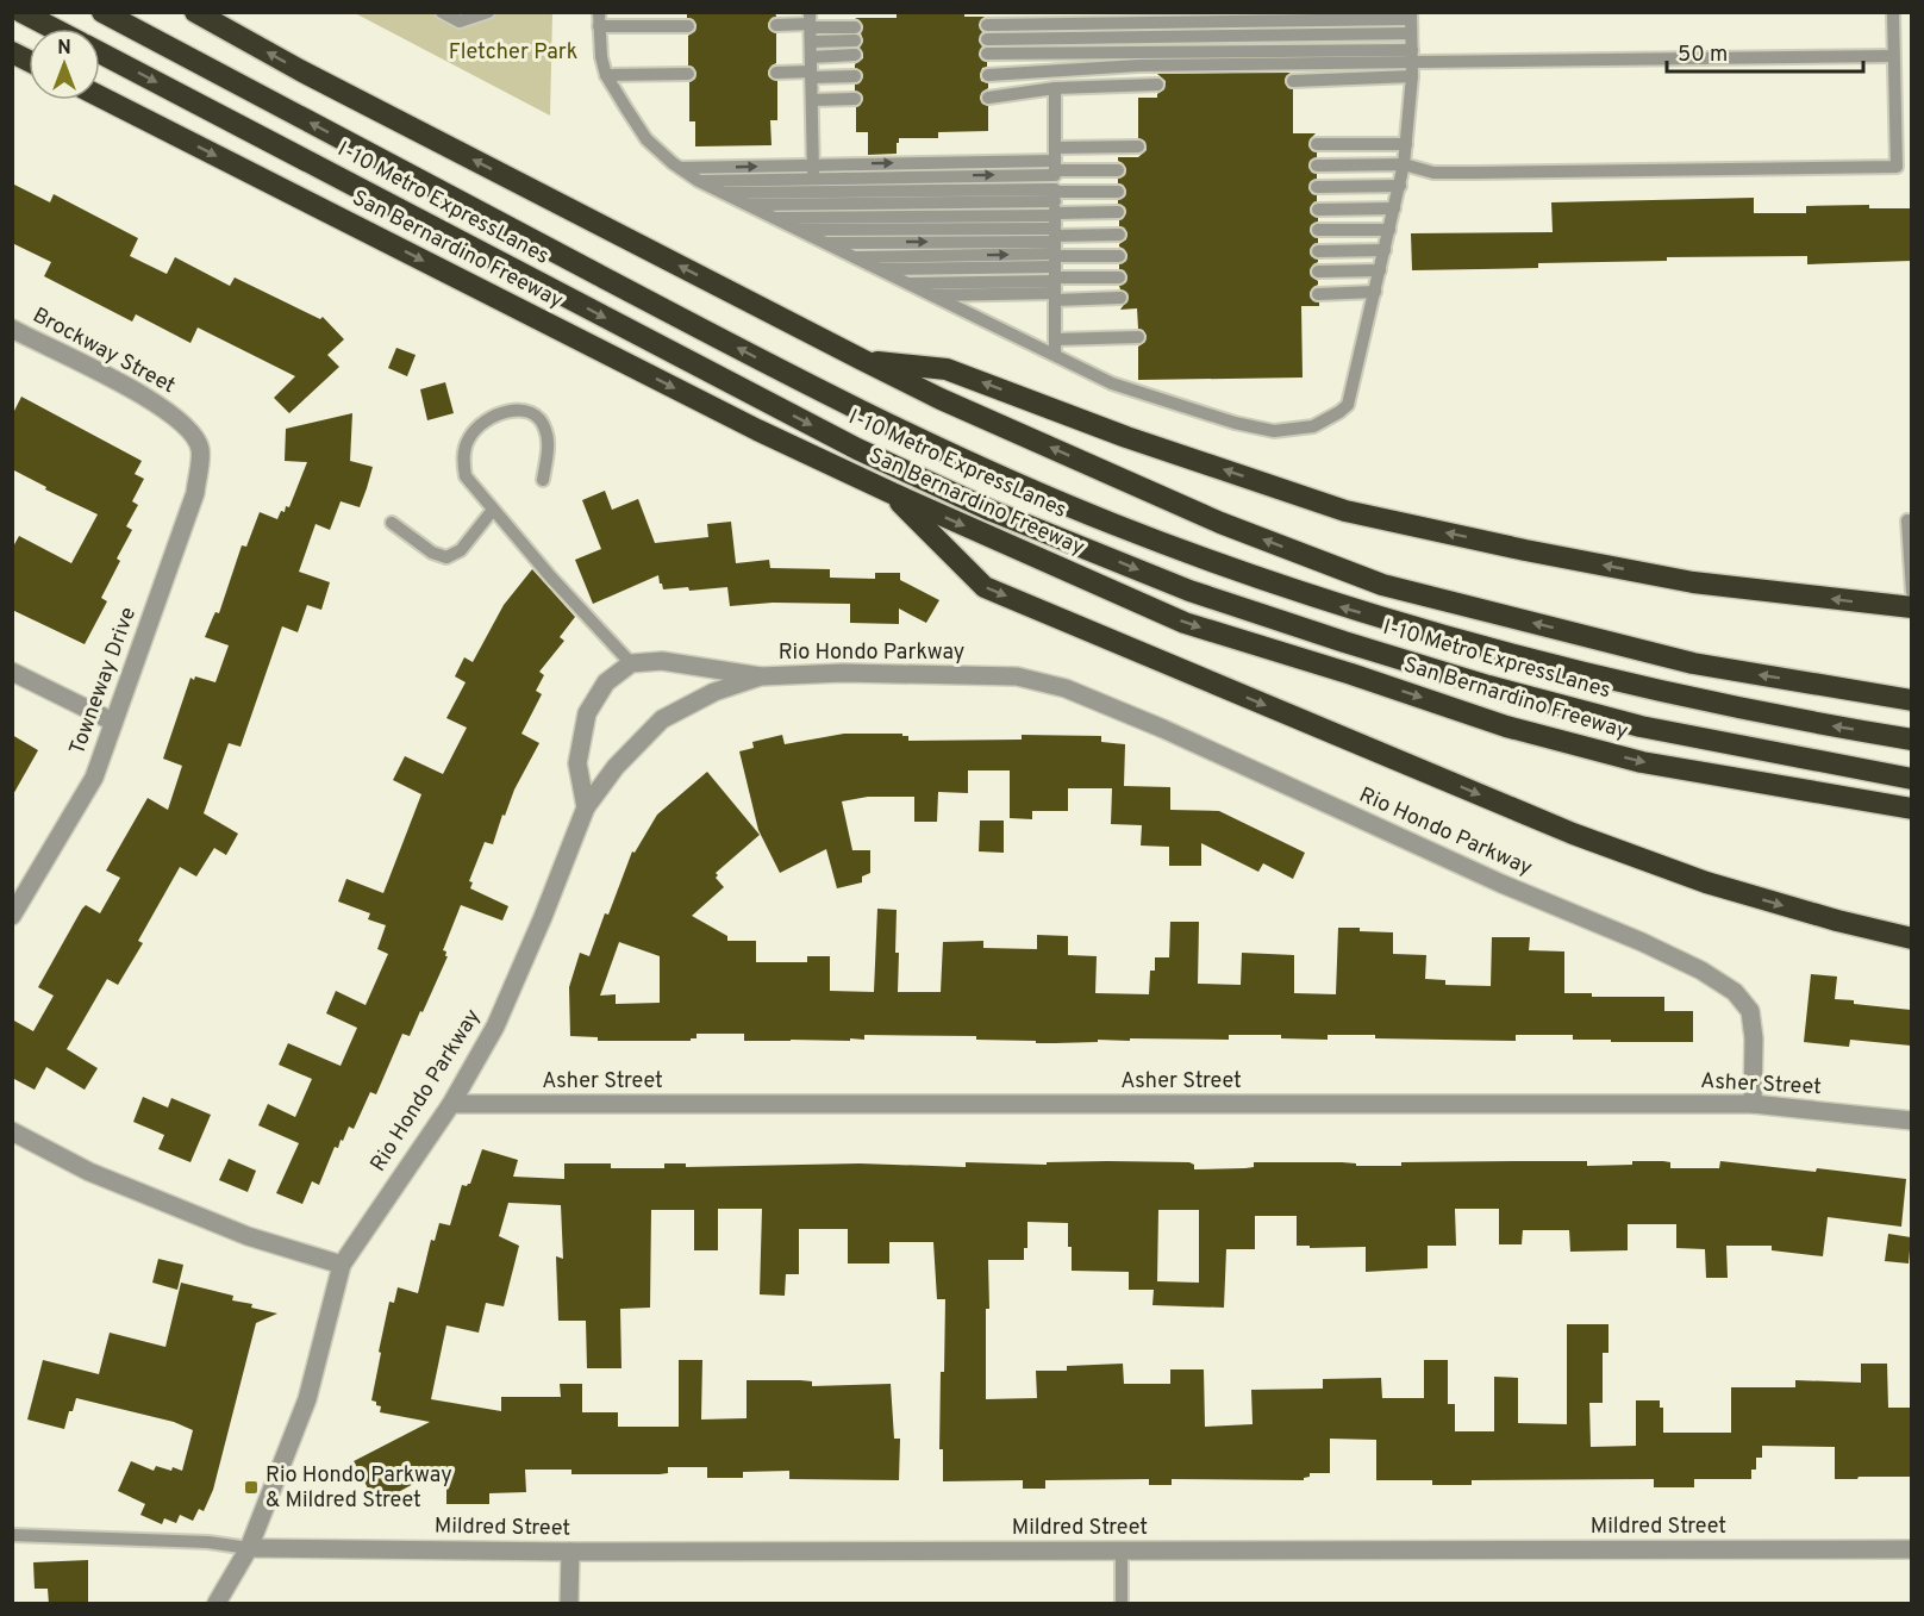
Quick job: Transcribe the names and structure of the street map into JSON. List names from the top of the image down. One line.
{"streets":{"highway":["I-10 Metro ExpressLanes","San Bernardino Freeway"],"street":["Brockway Street","Rio Hondo Parkway","Towneway Drive","Asher Street","Mildred Street"]},"crossings":[["Brockway Street","Towneway Drive"],["Rio Hondo Parkway","Asher Street"],["Rio Hondo Parkway","Mildred Street"]],"parks":["Fletcher Park"],"places":{"transit":["Rio Hondo Parkway & Mildred Street"]},"scale_bar":"50 m","north":"top"}
